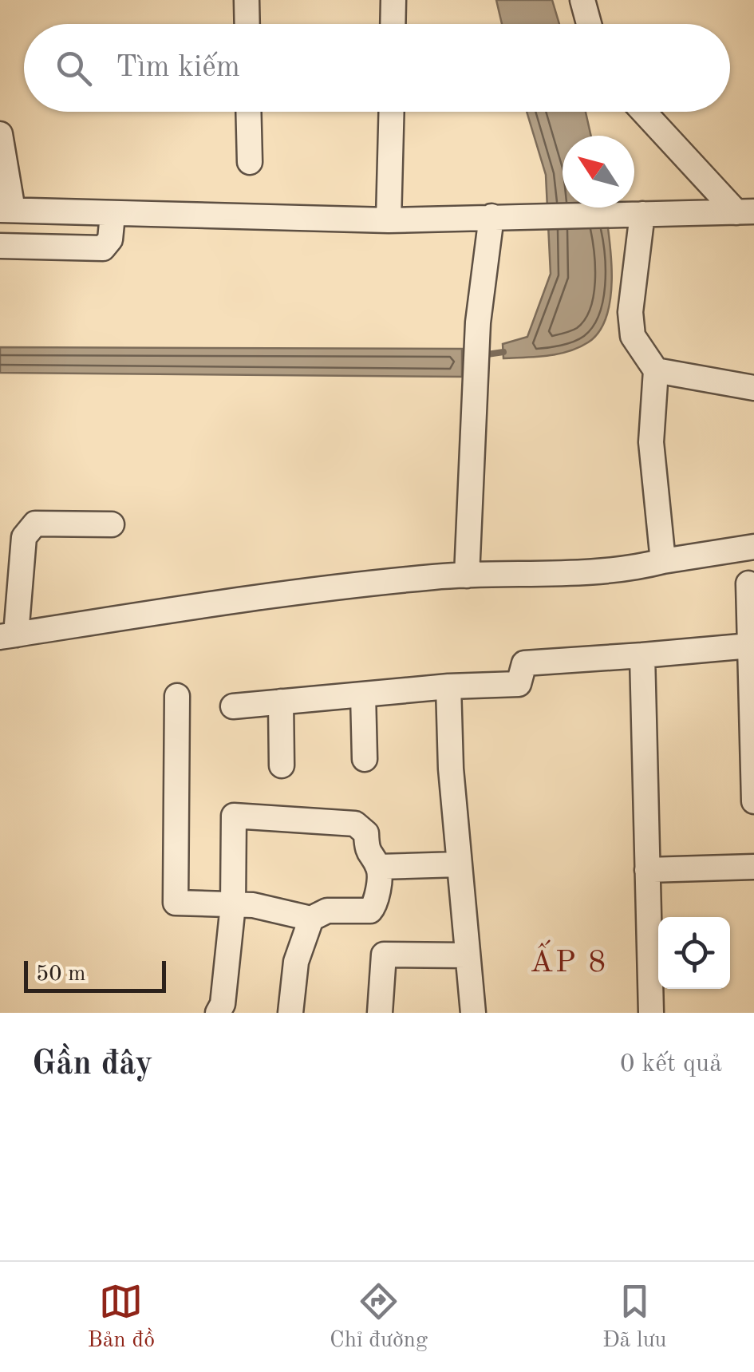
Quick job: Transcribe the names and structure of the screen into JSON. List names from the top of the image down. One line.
{"districts":["ẤP 8"],"scale_bar":"50 m","north":"top left","page":{"search":"Tìm kiếm","scale":"50 m","heading":["Gần đây","0 kết quả"],"nav":["Bản đồ","Chỉ đường","Đã lưu"]}}
